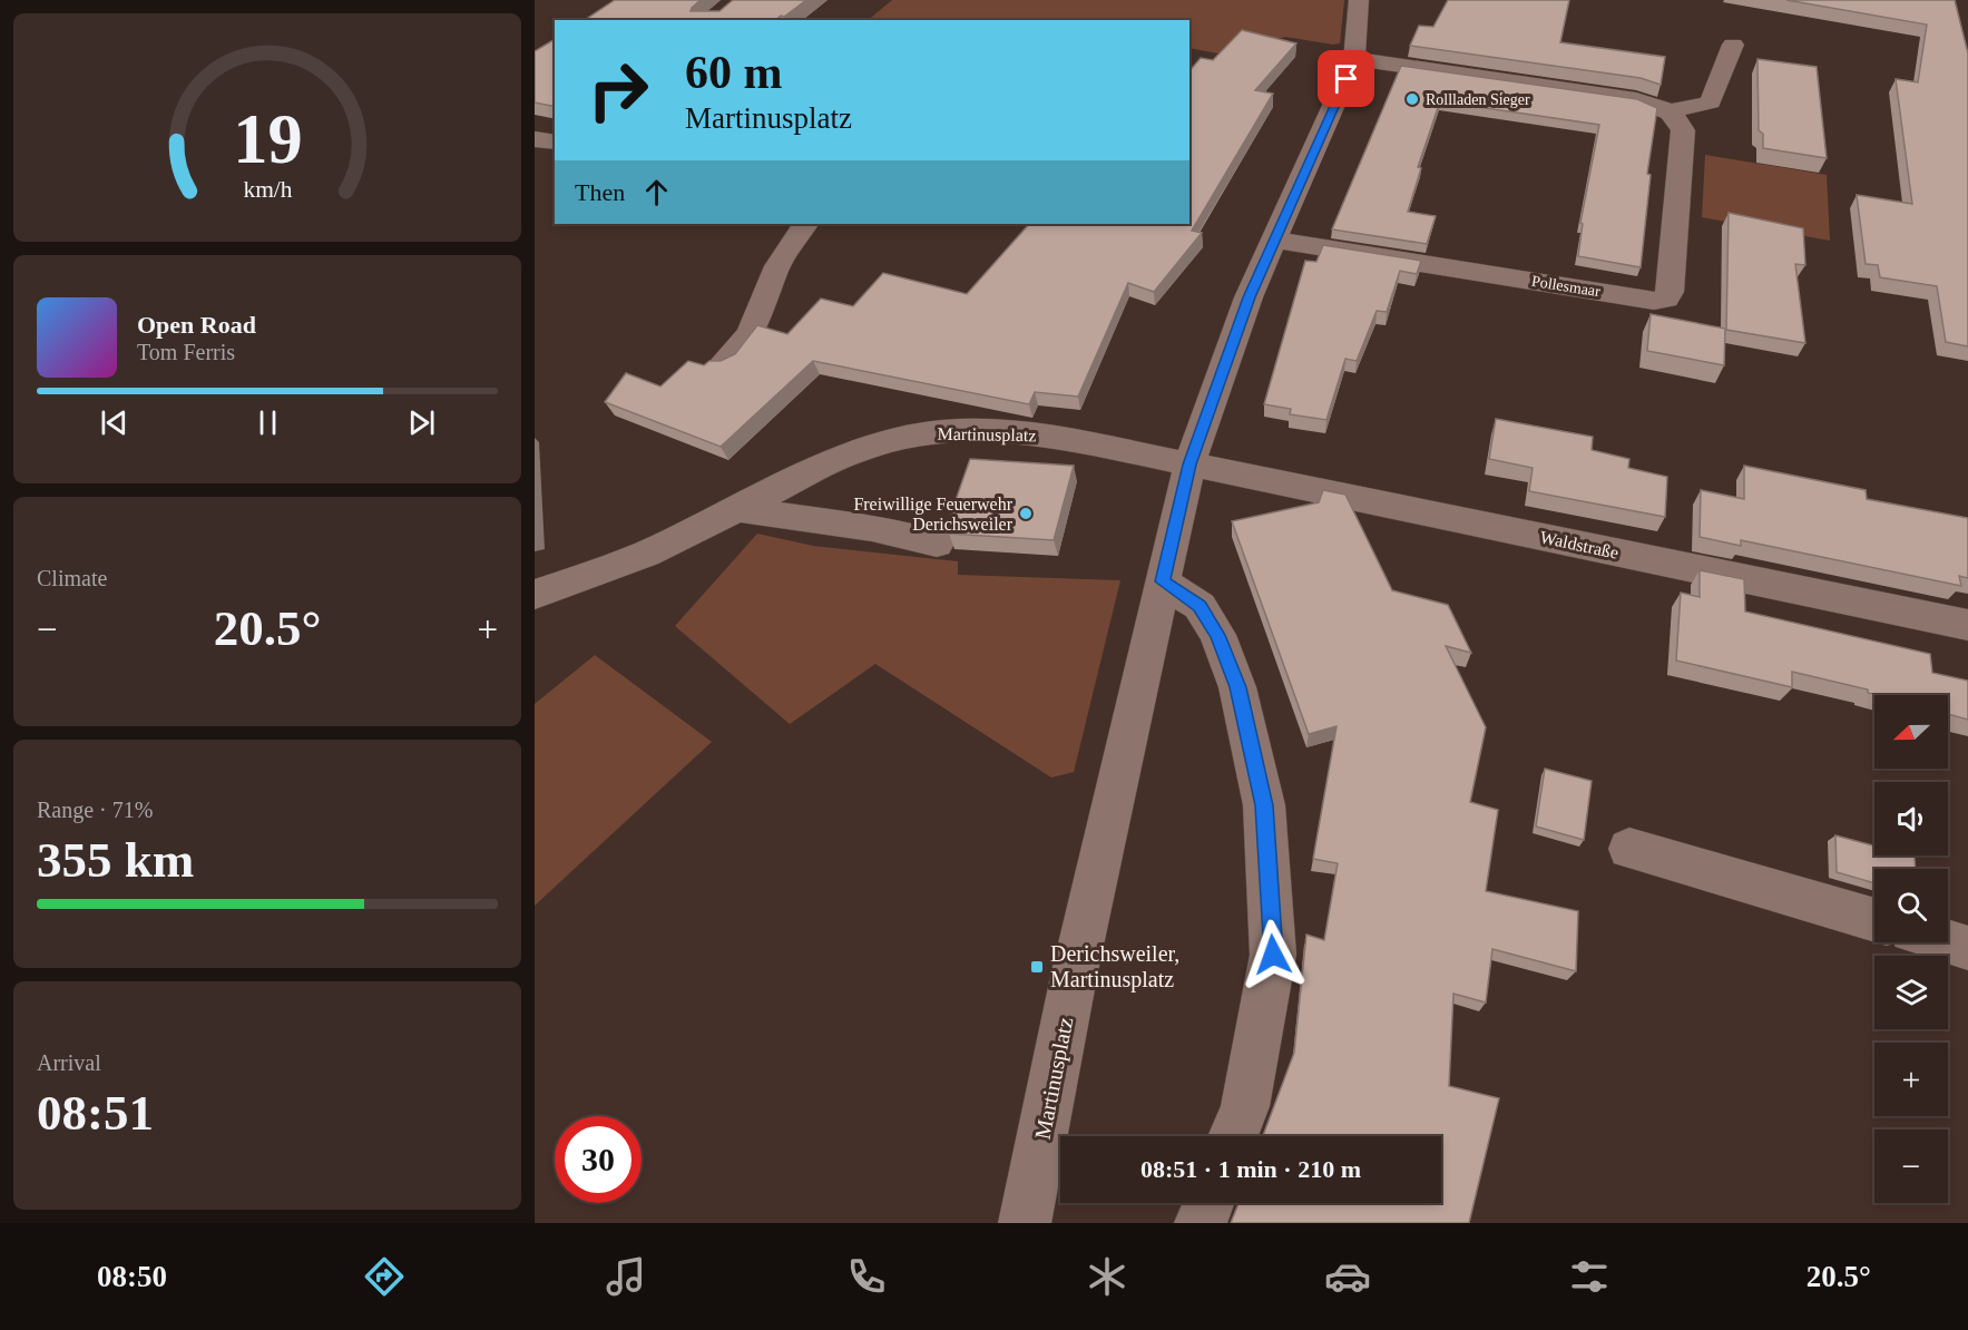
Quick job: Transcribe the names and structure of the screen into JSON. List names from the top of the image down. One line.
{"streets":{"street":["Pollesmaar","Martinusplatz","Waldstraße"]},"crossings":[["Martinusplatz","Waldstraße"]],"places":{"other":["Rollladen Sieger","Freiwillige Feuerwehr Derichsweiler"],"transit":["Derichsweiler, Martinusplatz"]},"north":"left","page":{"turn":["60 m","Martinusplatz"],"then":"Then","song":["Open Road","Tom Ferris"],"tile":["Climate",["Range · 71%","355 km"],["Arrival","08:51"]],"heat":["−","20.5°","+"],"map_buttons":["+","−"],"limit":"30","trip":"08:51 · 1 min · 210 m","tabs":["08:50","20.5°"],"gauge":["19","km/h"]}}
